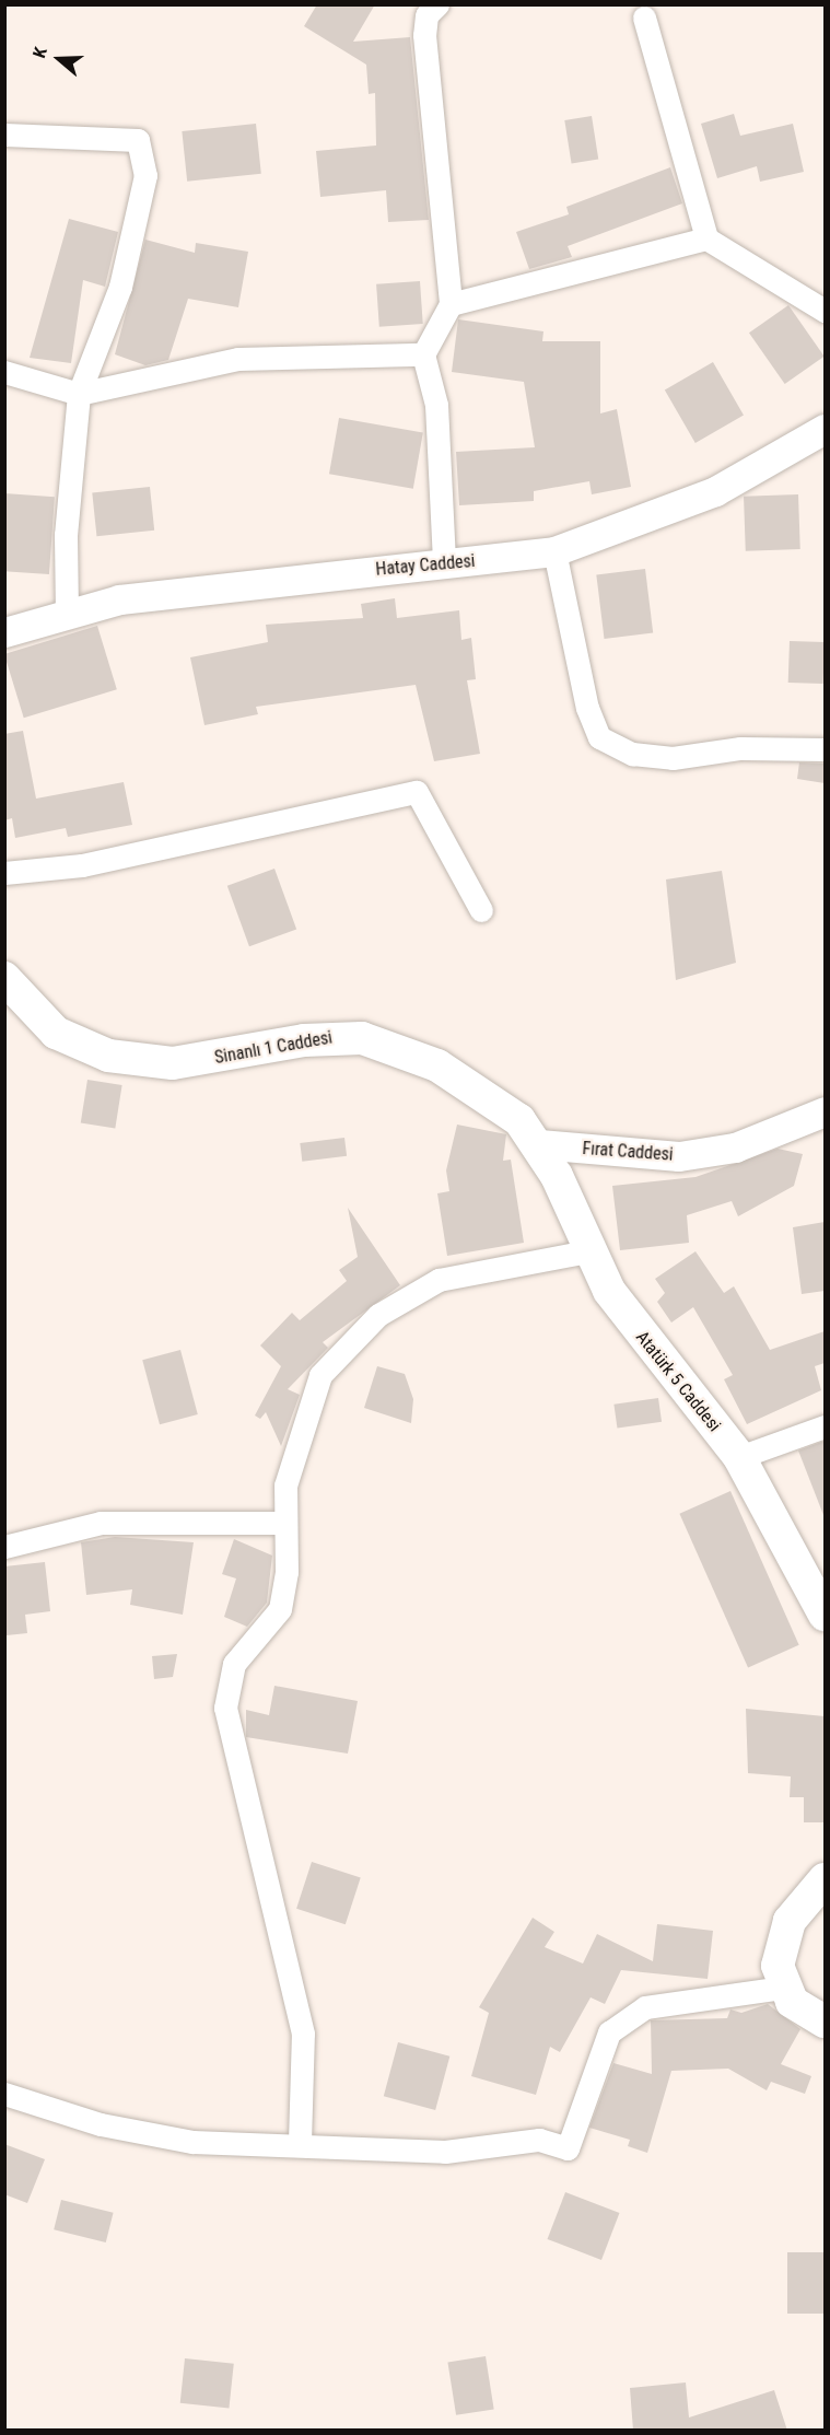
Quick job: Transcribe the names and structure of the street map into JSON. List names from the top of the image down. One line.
{"streets":{"main road":["Sinanlı 1 Caddesi","Atatürk 5 Caddesi"],"street":["Hatay Caddesi","Fırat Caddesi"]},"crossings":[["Sinanlı 1 Caddesi","Fırat Caddesi"],["Sinanlı 1 Caddesi","Atatürk 5 Caddesi"],["Fırat Caddesi","Atatürk 5 Caddesi"]],"north":"left"}
